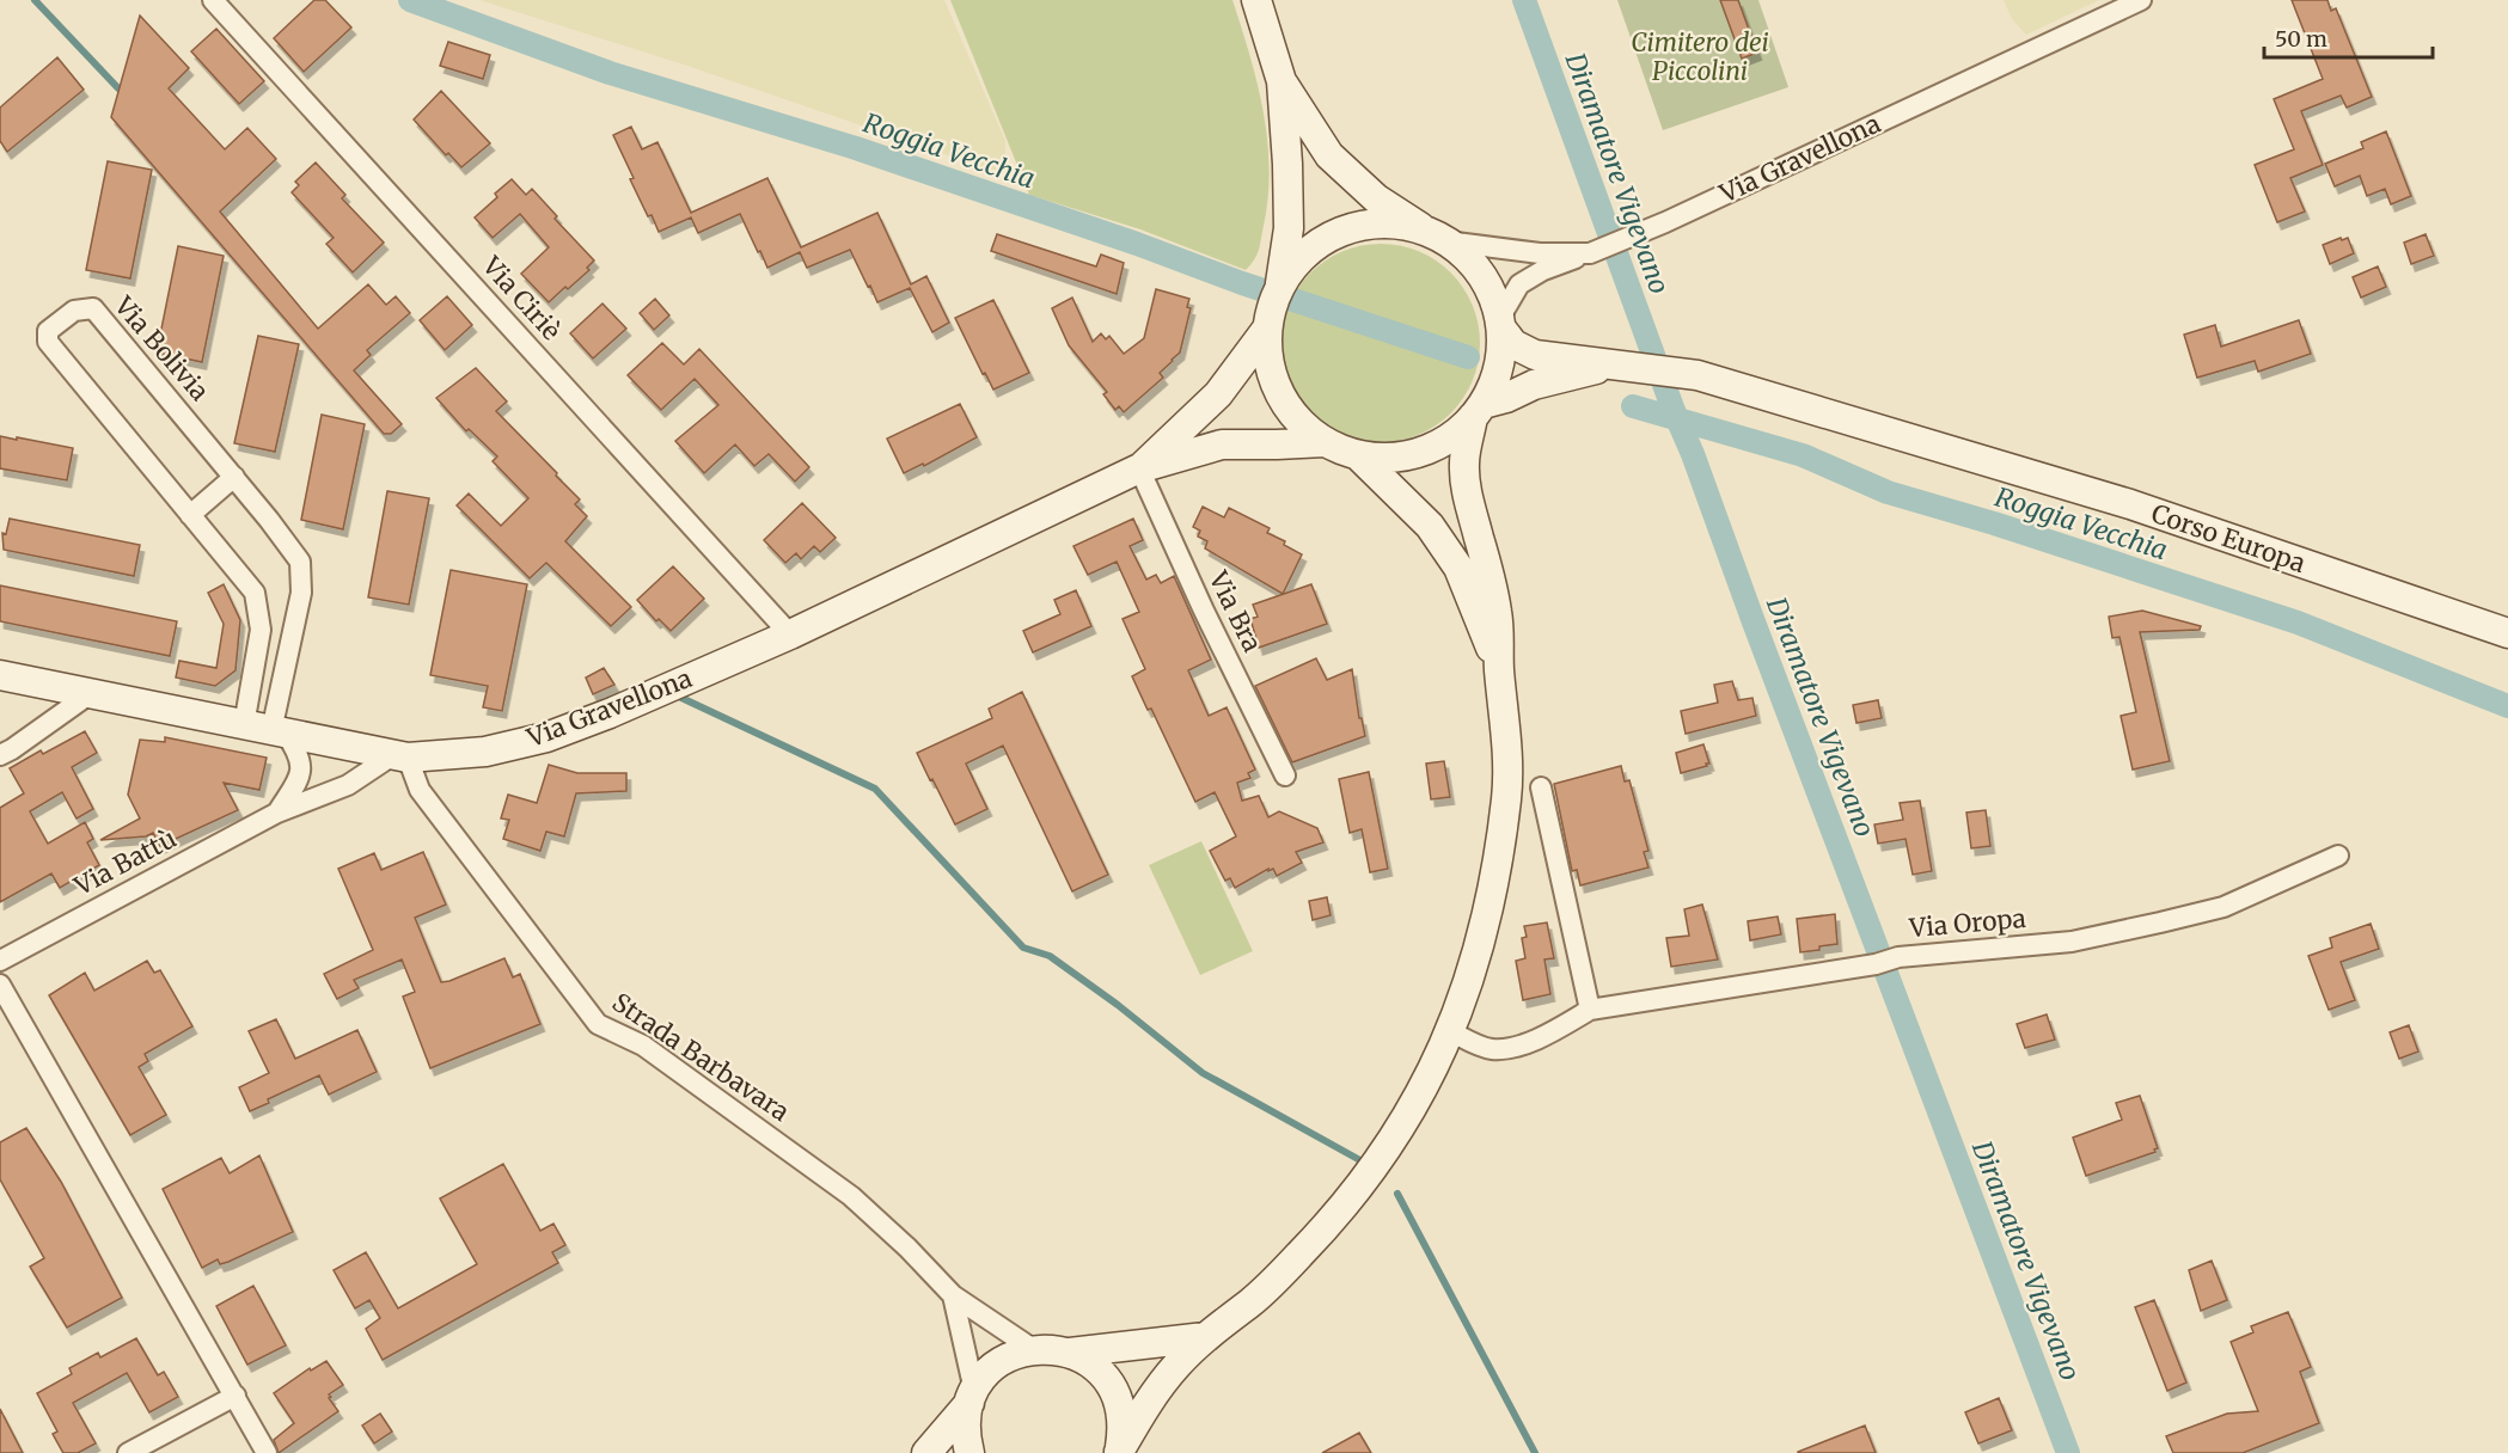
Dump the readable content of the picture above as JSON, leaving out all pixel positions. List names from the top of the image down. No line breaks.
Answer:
{"streets":{"main road":["Via Gravellona","Corso Europa"],"street":["Via Ciriè","Via Bolivia","Via Bra","Via Battù","Via Oropa","Strada Barbavara"]},"crossings":[["Via Gravellona","Via Ciriè"],["Via Gravellona","Via Bolivia"],["Via Gravellona","Corso Europa"],["Via Gravellona","Via Bra"],["Via Gravellona","Via Battù"],["Via Gravellona","Strada Barbavara"],["Via Bolivia","Via Battù"],["Via Battù","Strada Barbavara"]],"water":["Roggia Vecchia","Diramatore Vigevano"],"parks":["Cimitero dei Piccolini"],"scale_bar":"50 m"}
